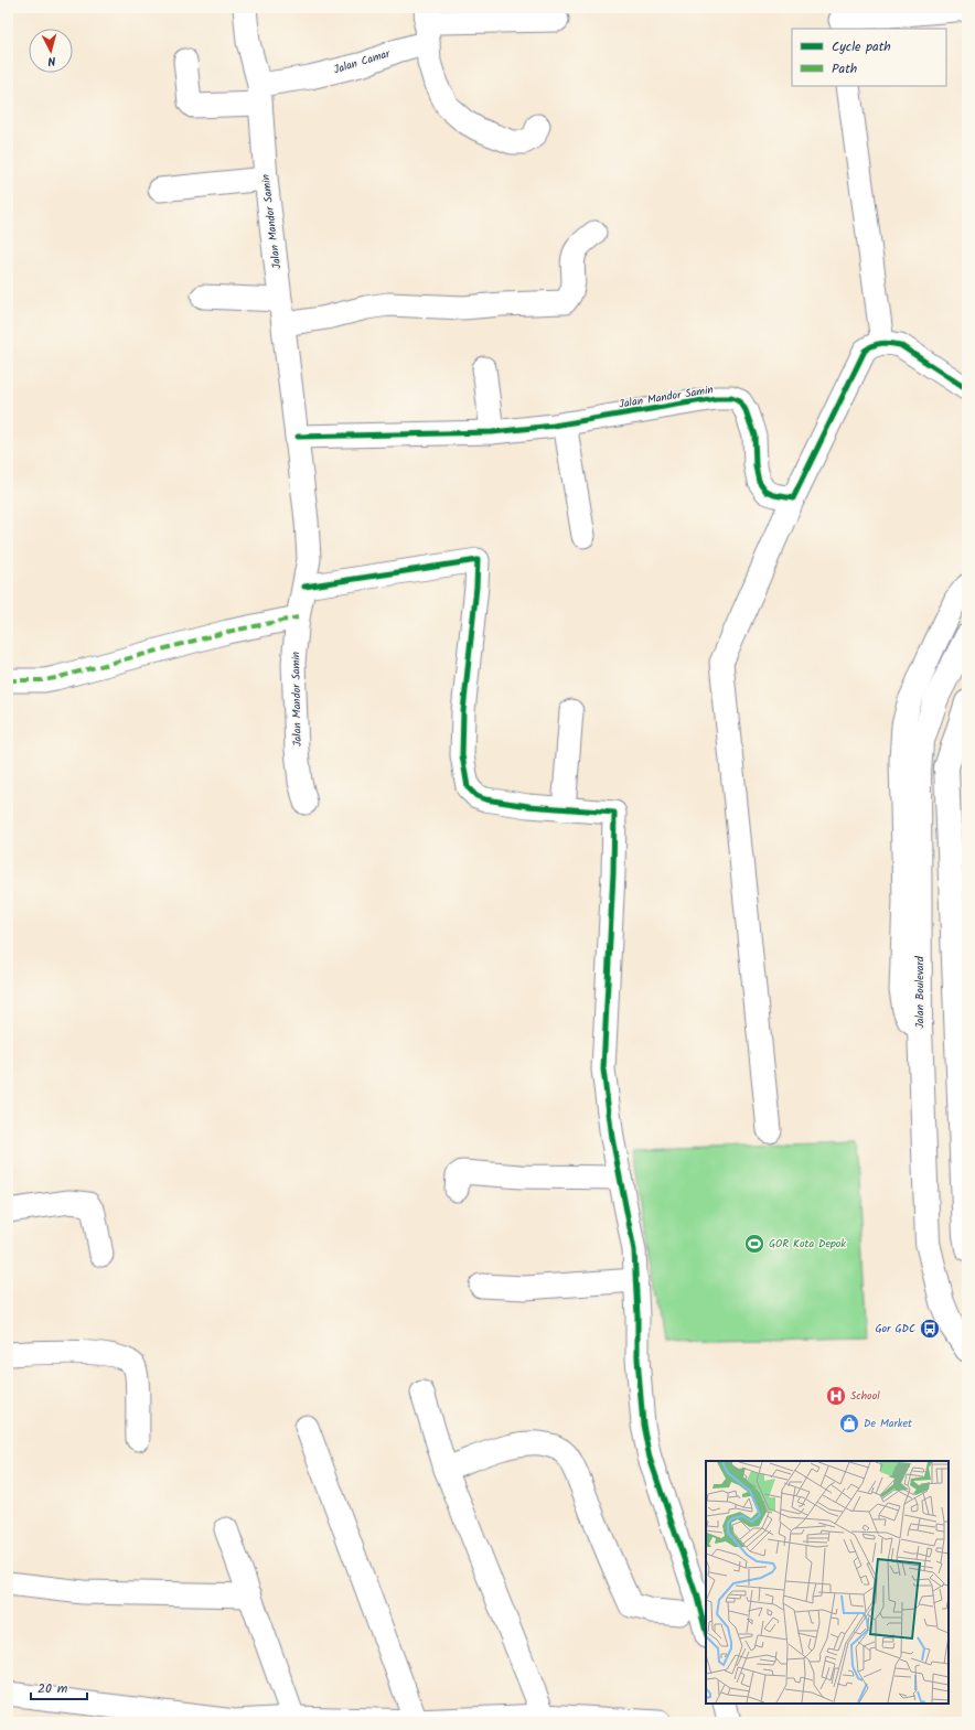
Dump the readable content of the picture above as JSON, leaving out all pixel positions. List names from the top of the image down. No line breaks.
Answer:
{"streets":{"main road":["Jalan Boulevard"],"street":["Jalan Camar","Jalan Mandor Samin"]},"crossings":[["Jalan Camar","Jalan Mandor Samin"]],"places":{"sports":["GOR Kota Depok"],"bus stop":["Gor GDC"],"hospital":["School"],"shop":["De Market"]},"legend":["Cycle path","Path"],"scale_bar":"20 m","north":"bottom"}
